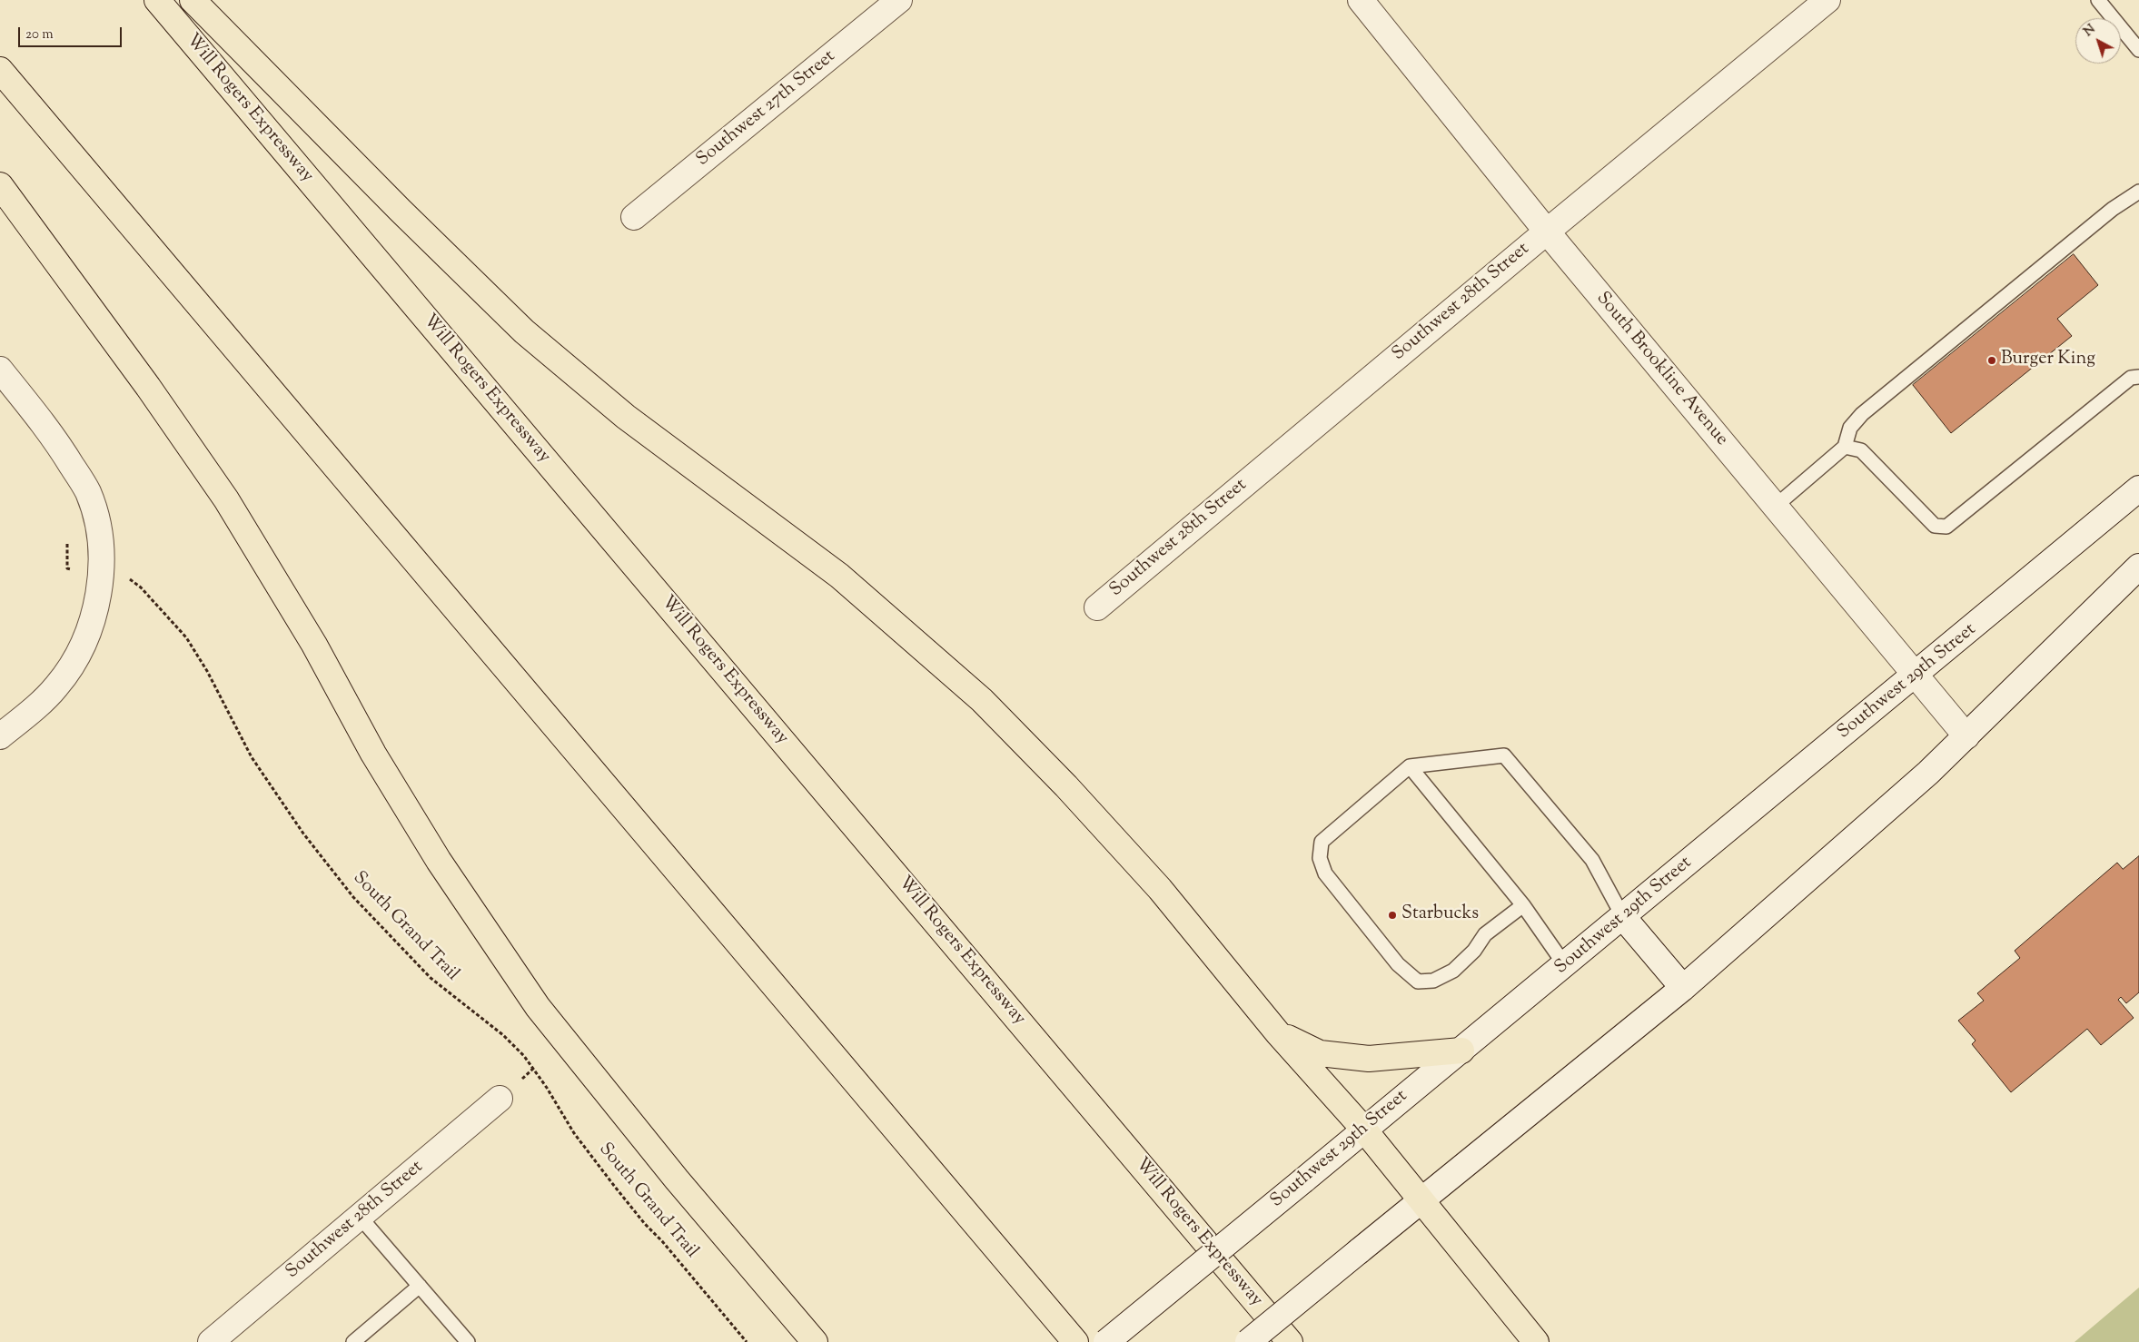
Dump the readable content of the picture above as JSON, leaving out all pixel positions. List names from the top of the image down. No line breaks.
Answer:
{"streets":{"highway":["Will Rogers Expressway"],"street":["Southwest 27th Street","Southwest 28th Street","South Brookline Avenue","Southwest 29th Street"],"path":["South Grand Trail"]},"crossings":[["Southwest 28th Street","South Brookline Avenue"],["South Brookline Avenue","Southwest 29th Street"]],"places":["Burger King","Starbucks"],"scale_bar":"20 m","north":"top left"}
